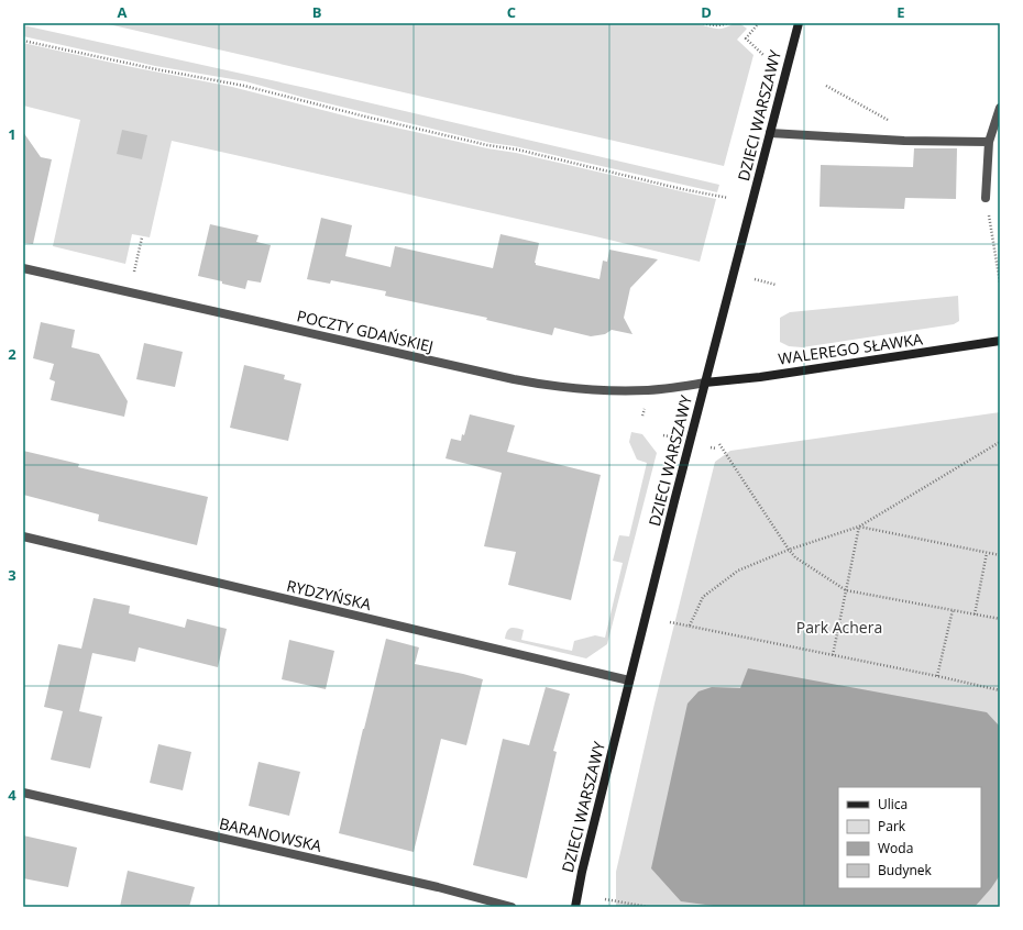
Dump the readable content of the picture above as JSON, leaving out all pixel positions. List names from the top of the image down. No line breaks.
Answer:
{"streets":{"street":["DZIECI WARSZAWY","POCZTY GDAŃSKIEJ","WALEREGO SŁAWKA","RYDZYŃSKA","BARANOWSKA"]},"crossings":[["DZIECI WARSZAWY","POCZTY GDAŃSKIEJ"],["DZIECI WARSZAWY","WALEREGO SŁAWKA"],["DZIECI WARSZAWY","RYDZYŃSKA"],["POCZTY GDAŃSKIEJ","WALEREGO SŁAWKA"]],"parks":["Park Achera"],"legend":["Ulica","Park","Woda","Budynek"],"grid":{"columns":["A","B","C","D","E"],"rows":["1","2","3","4"]}}
